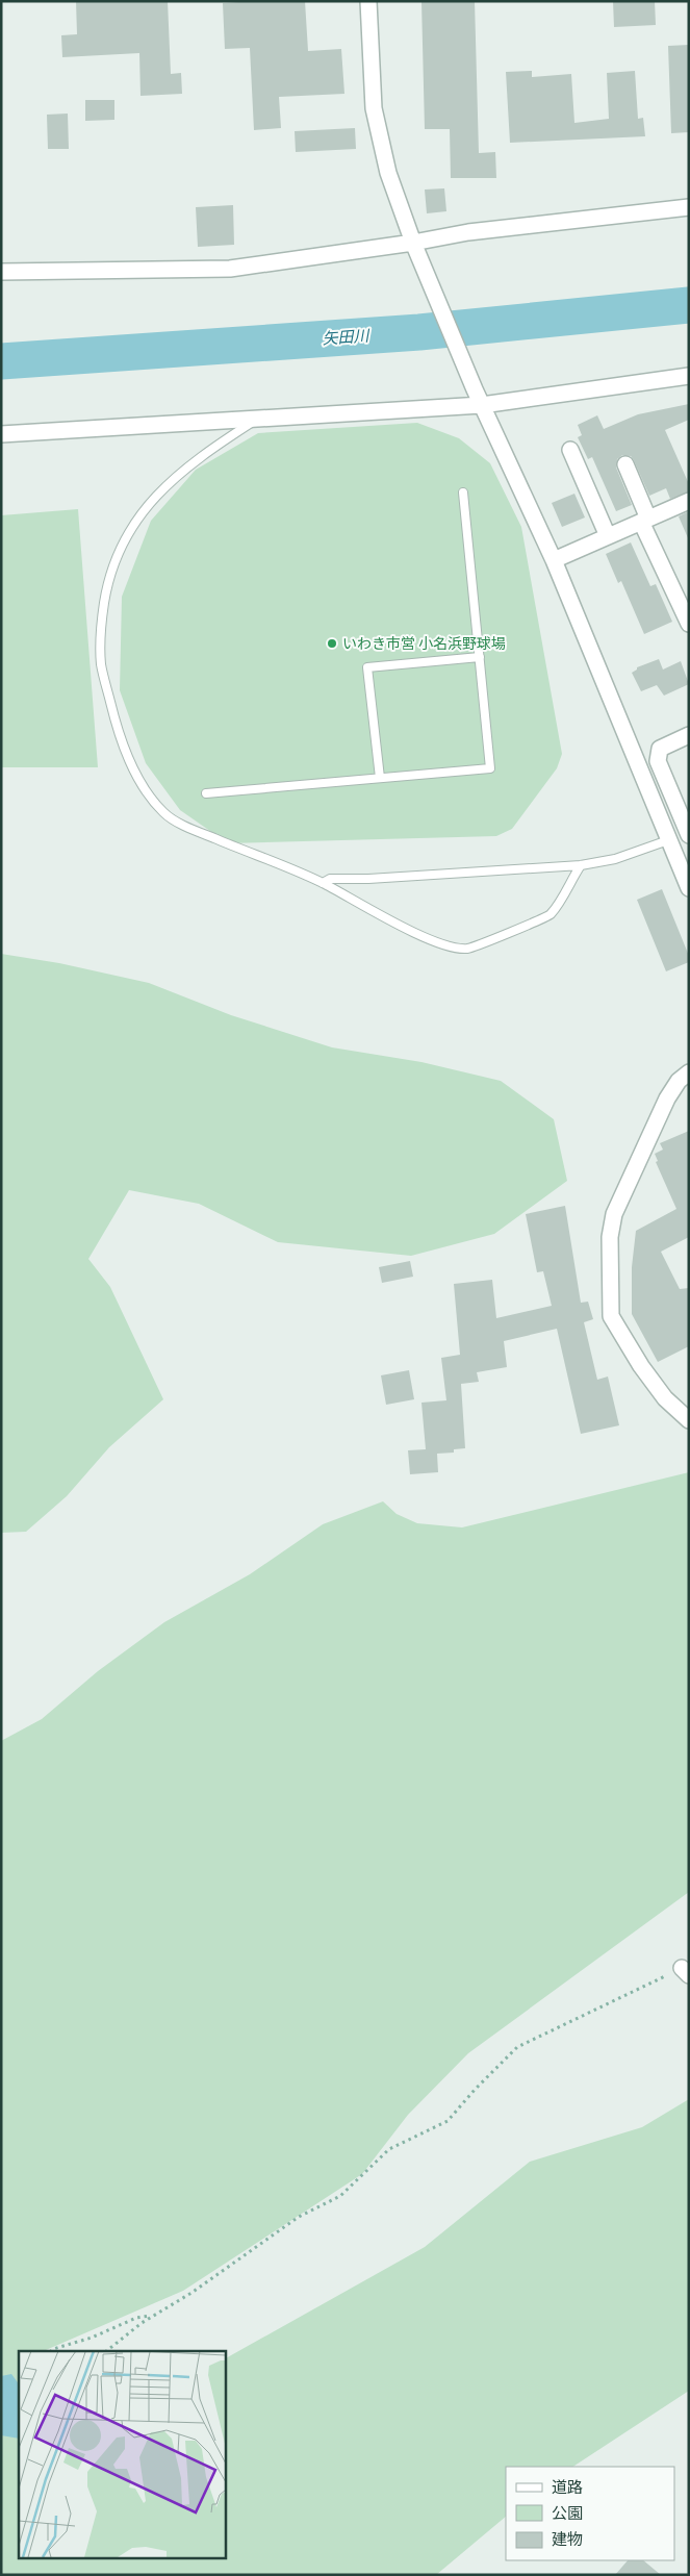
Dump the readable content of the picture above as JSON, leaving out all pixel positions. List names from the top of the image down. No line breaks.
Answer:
{"water":["矢田川"],"places":["いわき市営 小名浜野球場"],"legend":["道路","公園","建物"]}
